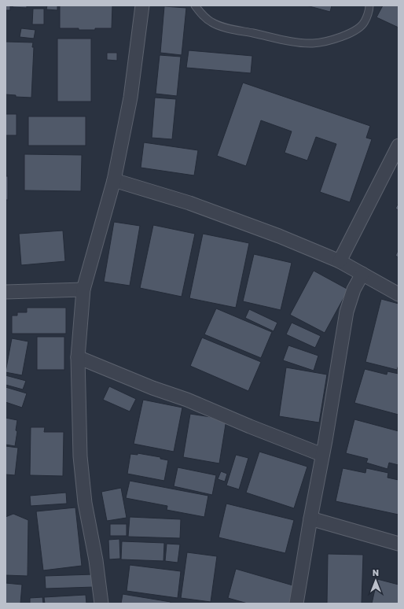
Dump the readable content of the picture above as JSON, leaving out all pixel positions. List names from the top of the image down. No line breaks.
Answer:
{"north":"top"}
